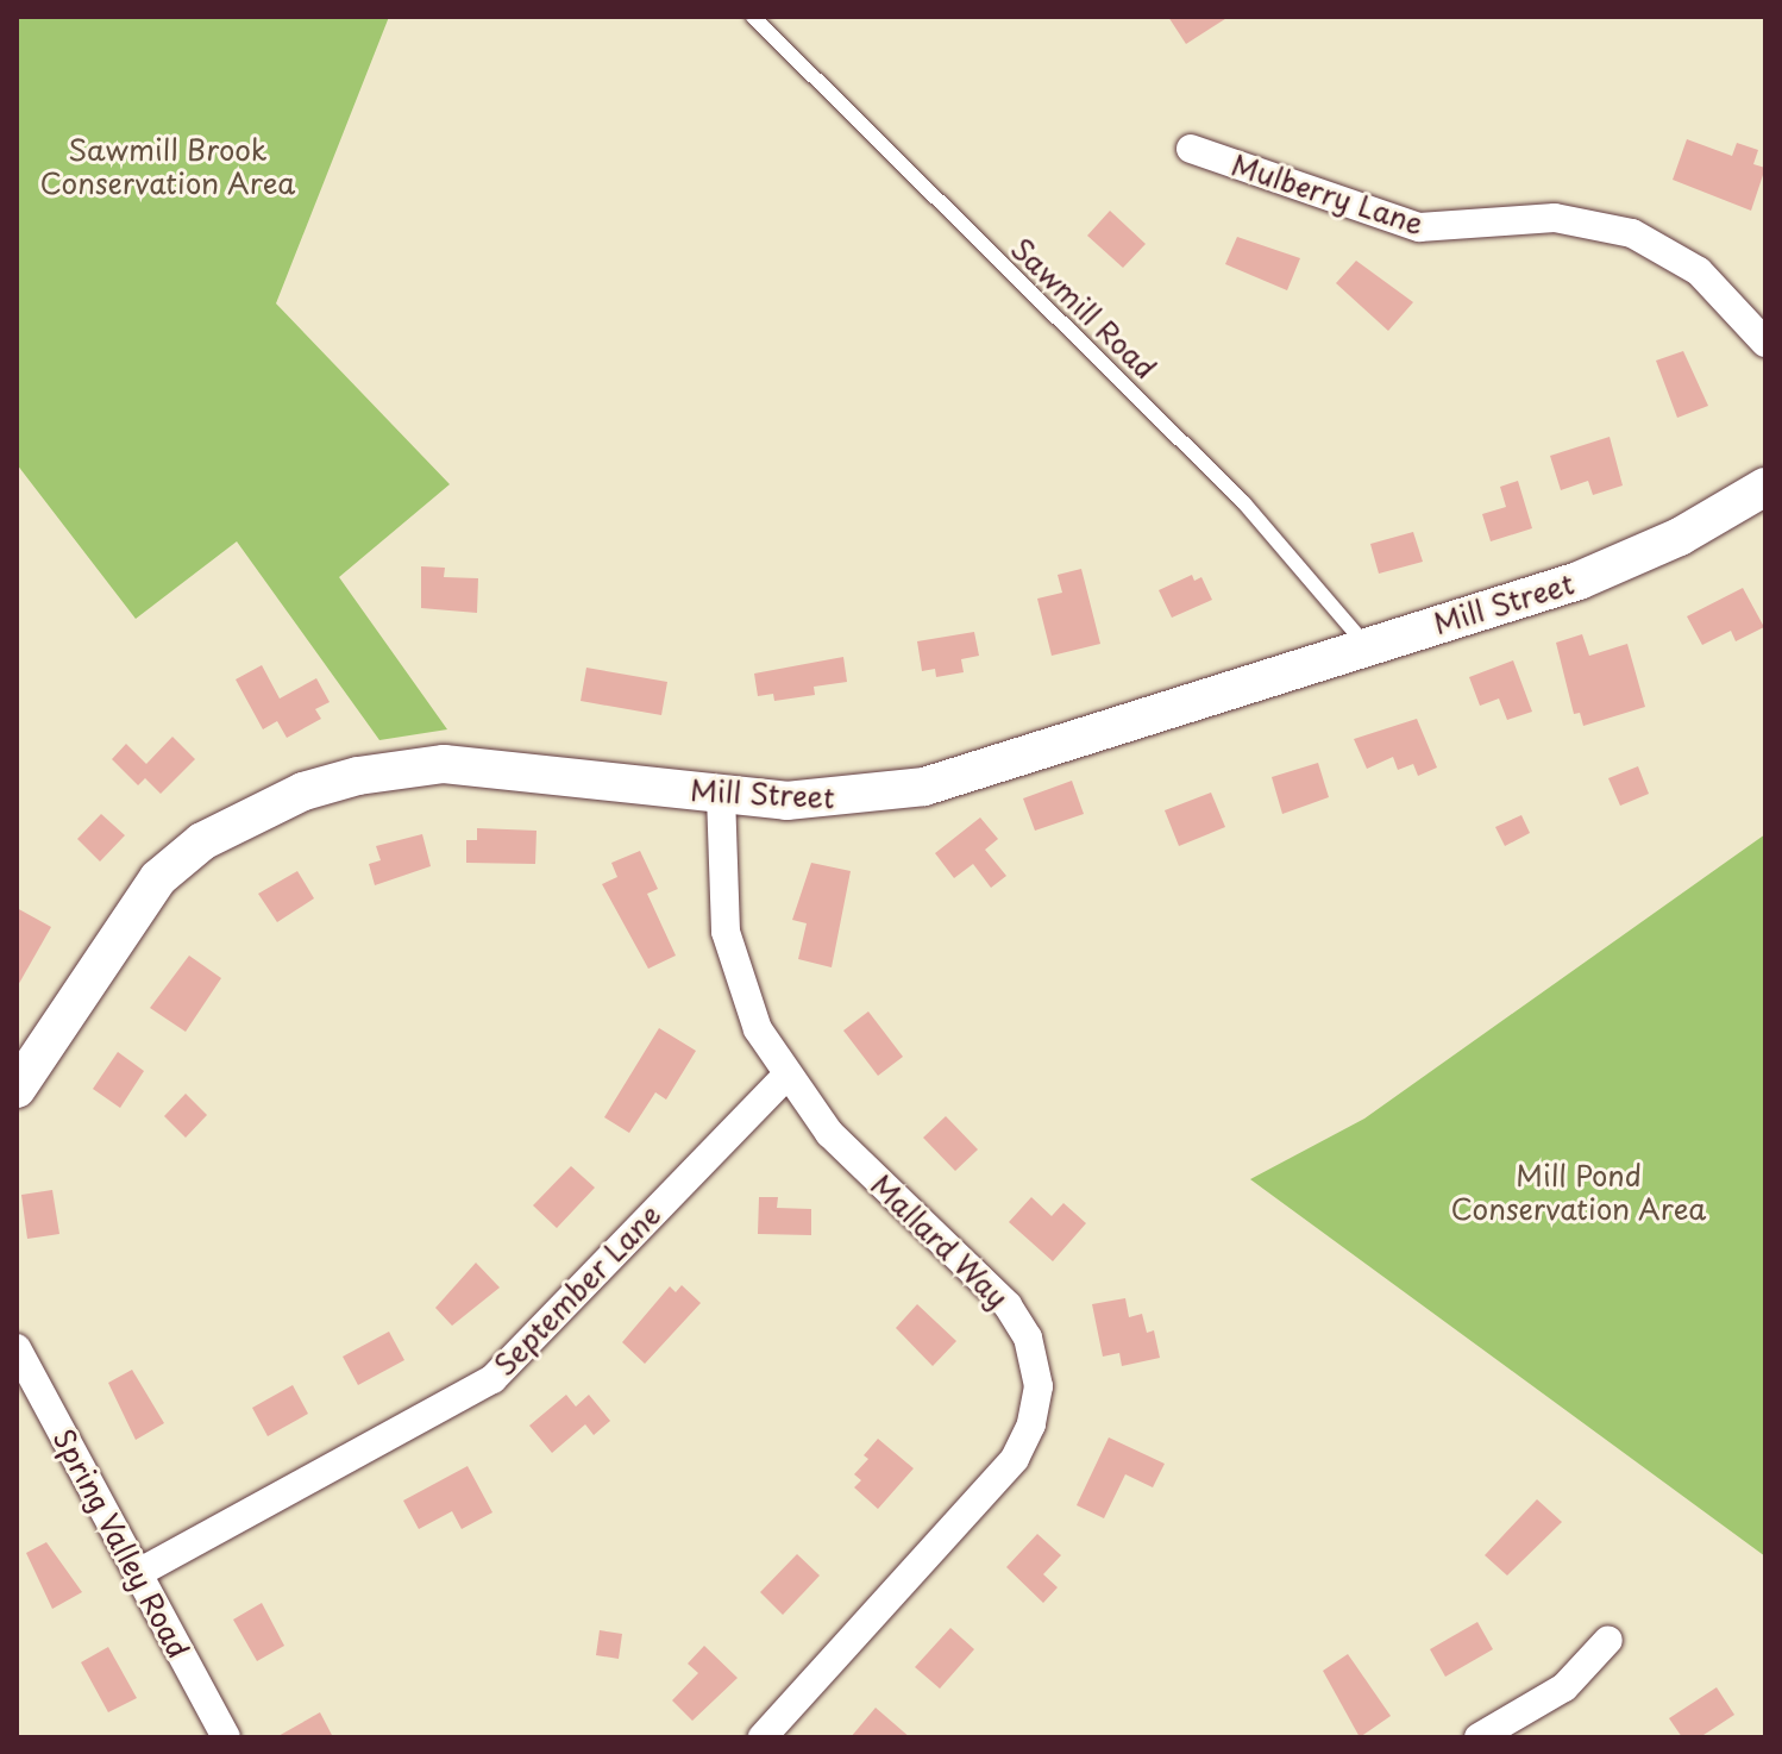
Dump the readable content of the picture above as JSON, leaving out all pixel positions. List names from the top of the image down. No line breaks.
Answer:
{"streets":{"street":["Mulberry Lane","Mill Street","Mallard Way","September Lane","Spring Valley Road"],"lane":["Sawmill Road"]},"crossings":[["Sawmill Road","Mill Street"],["Mill Street","Mallard Way"],["Mallard Way","September Lane"],["September Lane","Spring Valley Road"]],"parks":["Sawmill Brook Conservation Area","Mill Pond Conservation Area"]}
